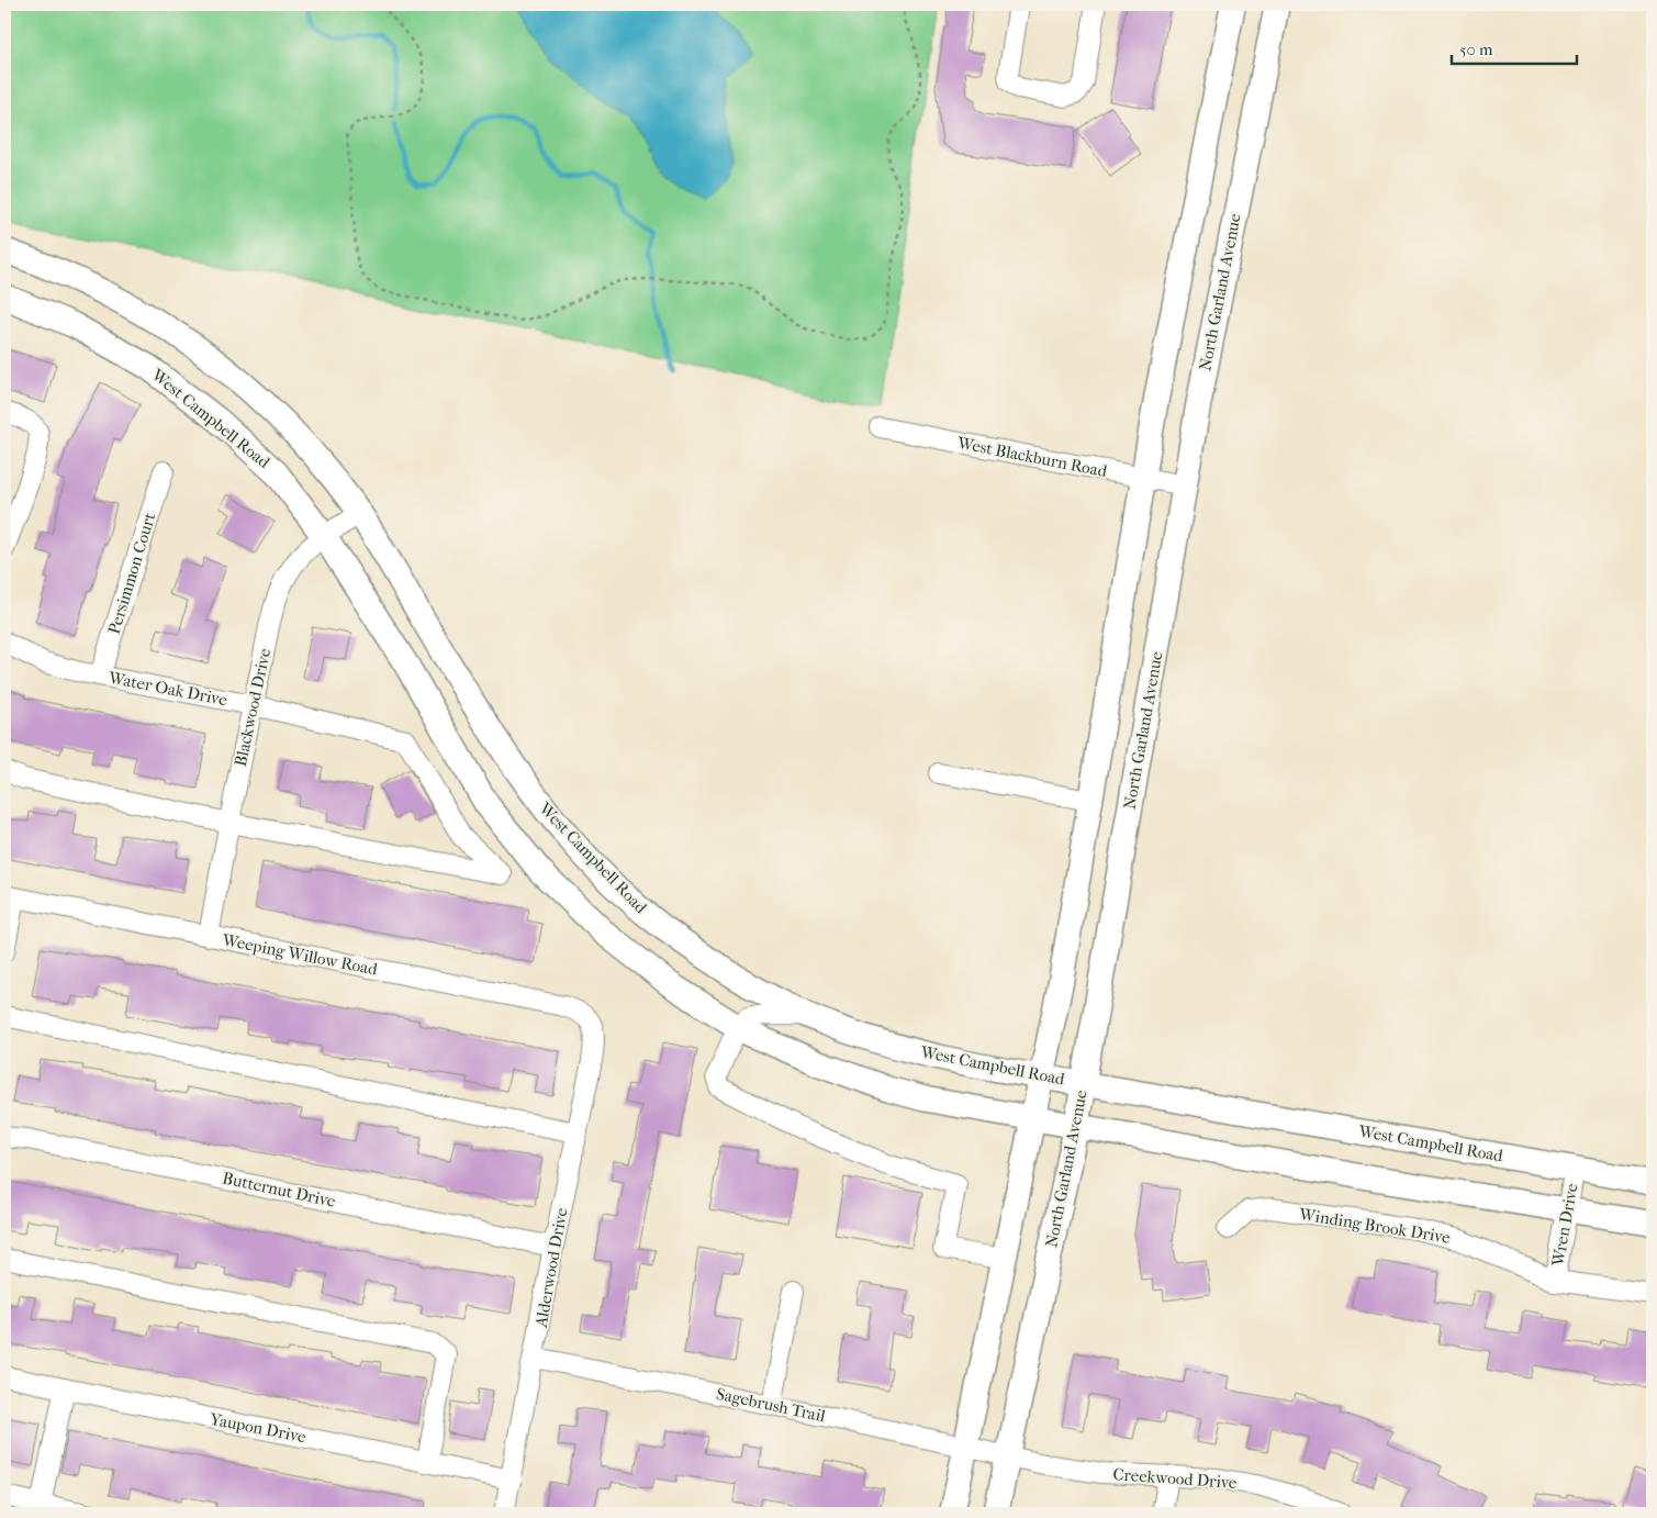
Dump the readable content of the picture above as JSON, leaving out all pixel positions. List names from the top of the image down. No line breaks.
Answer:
{"streets":{"main road":["North Garland Avenue","West Campbell Road"],"street":["West Blackburn Road","Persimmon Court","Water Oak Drive","Blackwood Drive","Weeping Willow Road","Butternut Drive","Wren Drive","Winding Brook Drive","Alderwood Drive","Sagebrush Trail","Yaupon Drive","Creekwood Drive"]},"crossings":[["North Garland Avenue","West Campbell Road"],["North Garland Avenue","West Blackburn Road"],["North Garland Avenue","Sagebrush Trail"],["North Garland Avenue","Creekwood Drive"],["West Campbell Road","Blackwood Drive"],["West Campbell Road","Wren Drive"],["Persimmon Court","Water Oak Drive"],["Water Oak Drive","Blackwood Drive"],["Blackwood Drive","Weeping Willow Road"],["Weeping Willow Road","Alderwood Drive"],["Butternut Drive","Alderwood Drive"],["Wren Drive","Winding Brook Drive"],["Alderwood Drive","Sagebrush Trail"],["Alderwood Drive","Yaupon Drive"],["Sagebrush Trail","Creekwood Drive"]],"scale_bar":"50 m"}
